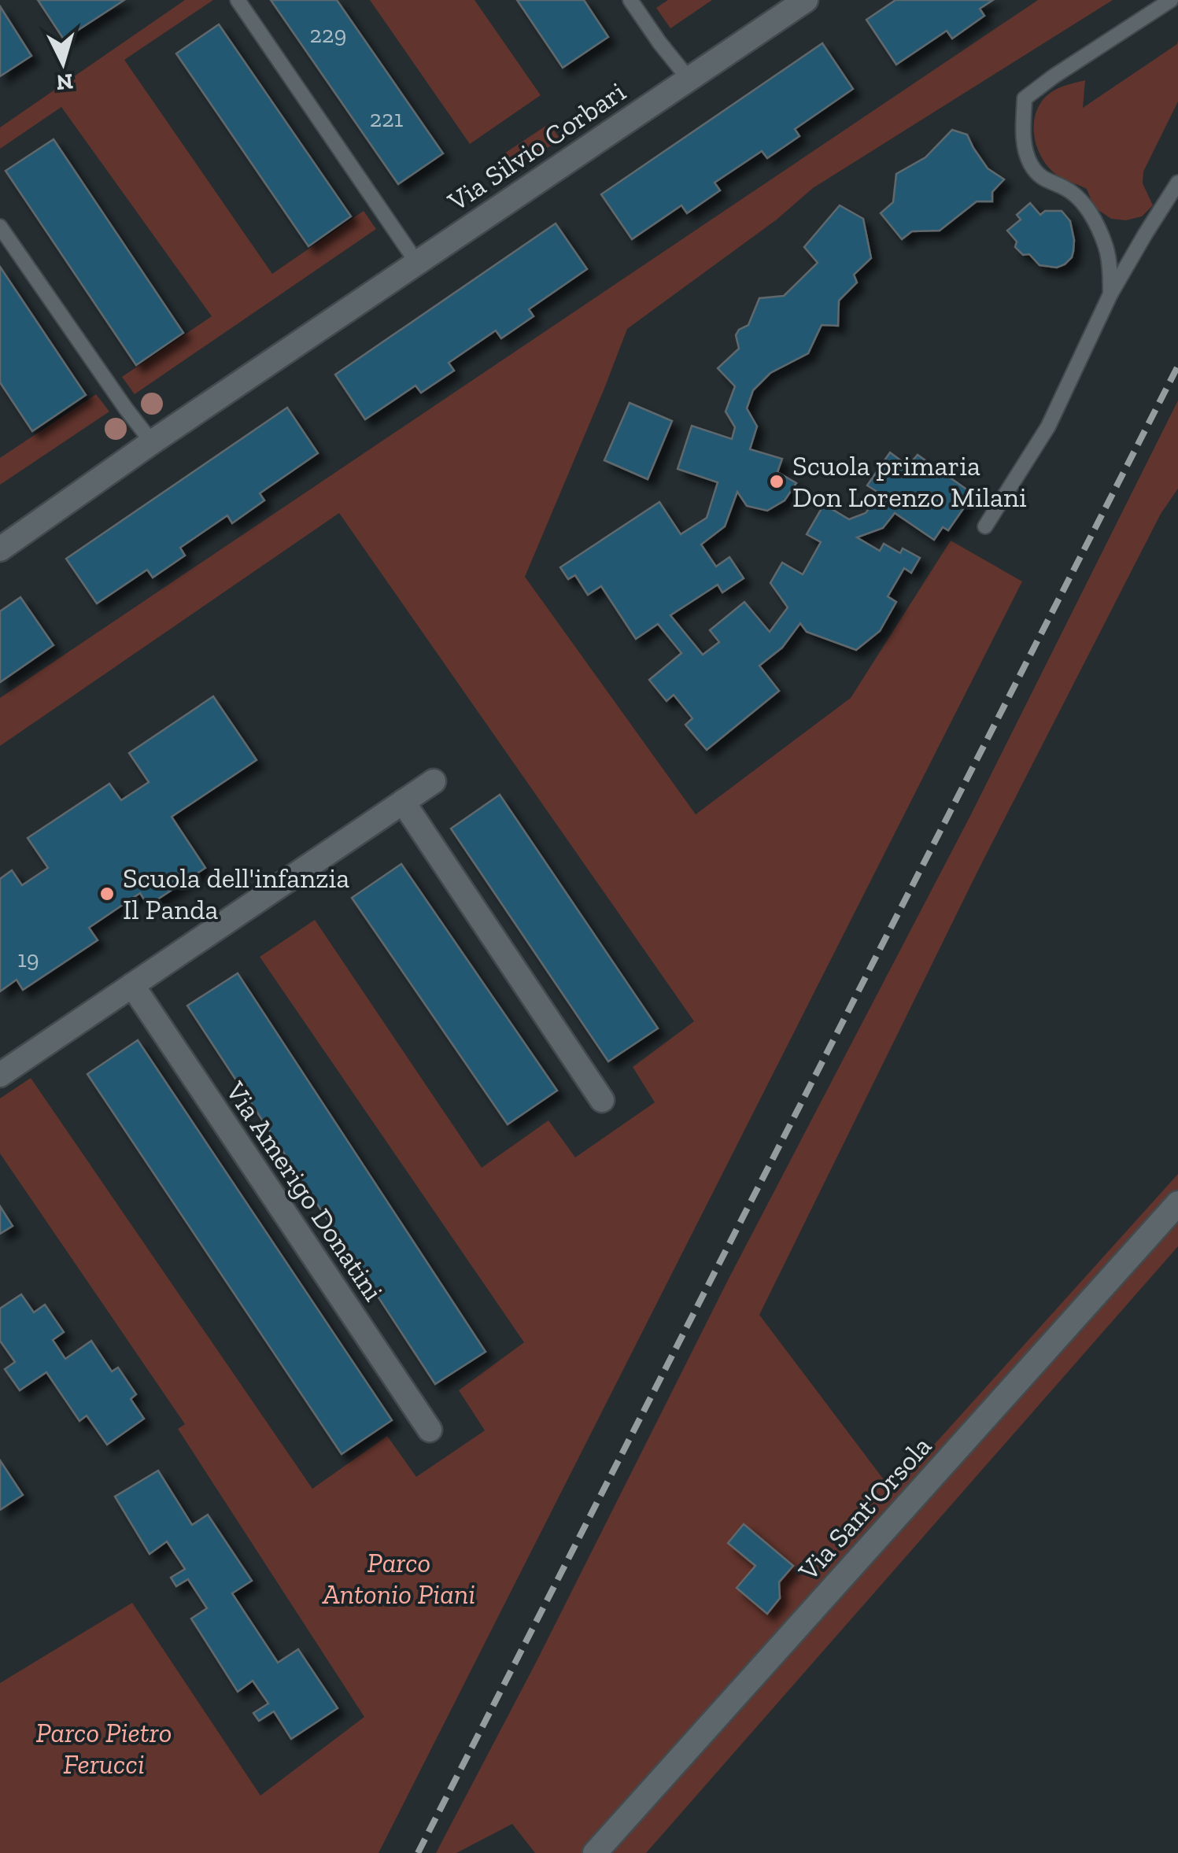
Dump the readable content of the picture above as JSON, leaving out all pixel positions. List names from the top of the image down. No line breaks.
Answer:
{"streets":{"street":["Via Silvio Corbari","Via Amerigo Donatini","Via Sant'Orsola"]},"parks":["Parco Antonio Piani","Parco Pietro Ferucci"],"places":["Scuola primaria Don Lorenzo Milani","Scuola dell'infanzia Il Panda"],"house_numbers":["229","221","19"],"north":"bottom"}
